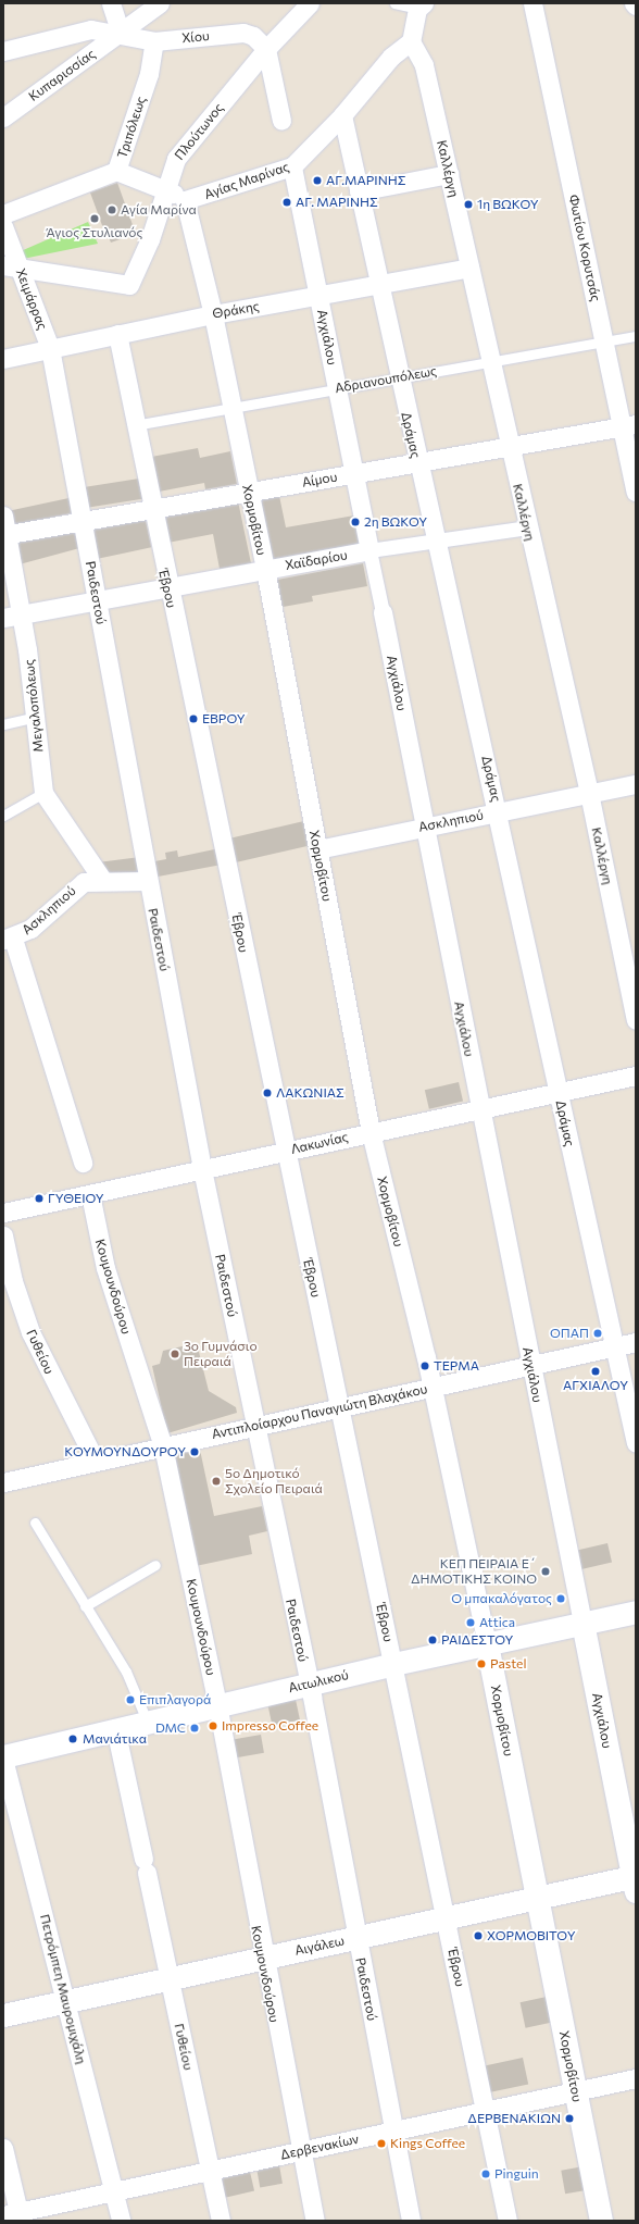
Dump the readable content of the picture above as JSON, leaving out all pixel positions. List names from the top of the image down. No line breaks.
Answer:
{"streets":{"street":["Χίου","Κυπαρισσίας","Τριπόλεως","Πλούτωνος","Καλλέργη","Αγίας Μαρίνας","Φωτίου Κορυτσάς","Χειμάρρας","Θράκης","Αγχιάλου","Δράμας","Αίμου","Χορμοβίτου","Χαϊδαρίου","Έβρου","Ραιδεστού","Μεγαλοπόλεως","Ασκληπιού","Λακωνίας","Κουμουνδούρου","Γυθείου","Αντιπλοίαρχου Παναγιώτη Βλαχάκου","Αιτωλικού","Αιγάλεω","Πετρόμπεη Μαυρομιχάλη","Δερβενακίων"],"lane":["Αδριανουπόλεως"]},"crossings":[["Χίου","Κυπαρισσίας"],["Χίου","Τριπόλεως"],["Χίου","Πλούτωνος"],["Πλούτωνος","Χειμάρρας"],["Καλλέργη","Αγίας Μαρίνας"],["Καλλέργη","Θράκης"],["Καλλέργη","Αδριανουπόλεως"],["Καλλέργη","Αίμου"],["Καλλέργη","Χαϊδαρίου"],["Καλλέργη","Ασκληπιού"],["Αγίας Μαρίνας","Αγχιάλου"],["Αγίας Μαρίνας","Δράμας"],["Αγίας Μαρίνας","Χορμοβίτου"],["Φωτίου Κορυτσάς","Αδριανουπόλεως"],["Φωτίου Κορυτσάς","Αίμου"],["Χειμάρρας","Θράκης"],["Χειμάρρας","Ραιδεστού"],["Θράκης","Αγχιάλου"],["Θράκης","Δράμας"],["Θράκης","Χορμοβίτου"],["Θράκης","Έβρου"],["Θράκης","Ραιδεστού"],["Αγχιάλου","Αδριανουπόλεως"],["Αγχιάλου","Αίμου"],["Αγχιάλου","Χαϊδαρίου"],["Αγχιάλου","Ασκληπιού"],["Αγχιάλου","Λακωνίας"],["Αγχιάλου","Αντιπλοίαρχου Παναγιώτη Βλαχάκου"],["Αγχιάλου","Αιτωλικού"],["Αγχιάλου","Αιγάλεω"],["Αδριανουπόλεως","Δράμας"],["Αδριανουπόλεως","Χορμοβίτου"],["Αδριανουπόλεως","Έβρου"],["Δράμας","Αίμου"],["Δράμας","Χαϊδαρίου"],["Δράμας","Ασκληπιού"],["Δράμας","Λακωνίας"],["Δράμας","Αντιπλοίαρχου Παναγιώτη Βλαχάκου"],["Αίμου","Χορμοβίτου"],["Αίμου","Έβρου"],["Αίμου","Ραιδεστού"],["Αίμου","Μεγαλοπόλεως"],["Χορμοβίτου","Χαϊδαρίου"],["Χορμοβίτου","Ασκληπιού"],["Χορμοβίτου","Λακωνίας"],["Χορμοβίτου","Αντιπλοίαρχου Παναγιώτη Βλαχάκου"],["Χορμοβίτου","Αιτωλικού"],["Χορμοβίτου","Αιγάλεω"],["Χορμοβίτου","Δερβενακίων"],["Χαϊδαρίου","Έβρου"],["Χαϊδαρίου","Ραιδεστού"],["Χαϊδαρίου","Μεγαλοπόλεως"],["Έβρου","Λακωνίας"],["Έβρου","Αντιπλοίαρχου Παναγιώτη Βλαχάκου"],["Έβρου","Αιτωλικού"],["Έβρου","Αιγάλεω"],["Έβρου","Δερβενακίων"],["Ραιδεστού","Ασκληπιού"],["Ραιδεστού","Λακωνίας"],["Ραιδεστού","Αντιπλοίαρχου Παναγιώτη Βλαχάκου"],["Ραιδεστού","Αιτωλικού"],["Ραιδεστού","Αιγάλεω"],["Ραιδεστού","Δερβενακίων"],["Μεγαλοπόλεως","Ασκληπιού"],["Λακωνίας","Κουμουνδούρου"],["Κουμουνδούρου","Αντιπλοίαρχου Παναγιώτη Βλαχάκου"],["Κουμουνδούρου","Αιτωλικού"],["Κουμουνδούρου","Αιγάλεω"],["Κουμουνδούρου","Δερβενακίων"],["Γυθείου","Αντιπλοίαρχου Παναγιώτη Βλαχάκου"],["Γυθείου","Αιτωλικού"],["Γυθείου","Αιγάλεω"],["Γυθείου","Δερβενακίων"],["Αιτωλικού","Πετρόμπεη Μαυρομιχάλη"],["Αιγάλεω","Πετρόμπεη Μαυρομιχάλη"],["Πετρόμπεη Μαυρομιχάλη","Δερβενακίων"]],"places":["ΑΓ.ΜΑΡΙΝΗΣ","ΑΓ. ΜΑΡΙΝΗΣ","1η ΒΩΚΟΥ","Αγία Μαρίνα","Άγιος Στυλιανός","2η ΒΩΚΟΥ","ΕΒΡΟΥ","ΛΑΚΩΝΙΑΣ","ΓΥΘΕΙΟΥ","ΟΠΑΠ","3ο Γυμνάσιο Πειραιά","ΤΕΡΜΑ","ΑΓΧΙΑΛΟΥ","ΚΟΥΜΟΥΝΔΟΥΡΟΥ","5ο Δημοτικό Σχολείο Πειραιά","ΚΕΠ ΠΕΙΡΑΙΑ Ε΄ ΔΗΜΟΤΙΚΗΣ ΚΟΙΝΟ","Ο μπακαλόγατος","Attica","ΡΑΙΔΕΣΤΟΥ","Pastel","Επιπλαγορά","Impresso Coffee","DMC","Μανιάτικα","ΧΟΡΜΟΒΙΤΟΥ","ΔΕΡΒΕΝΑΚΙΩΝ","Kings Coffee","Pinguin"]}
